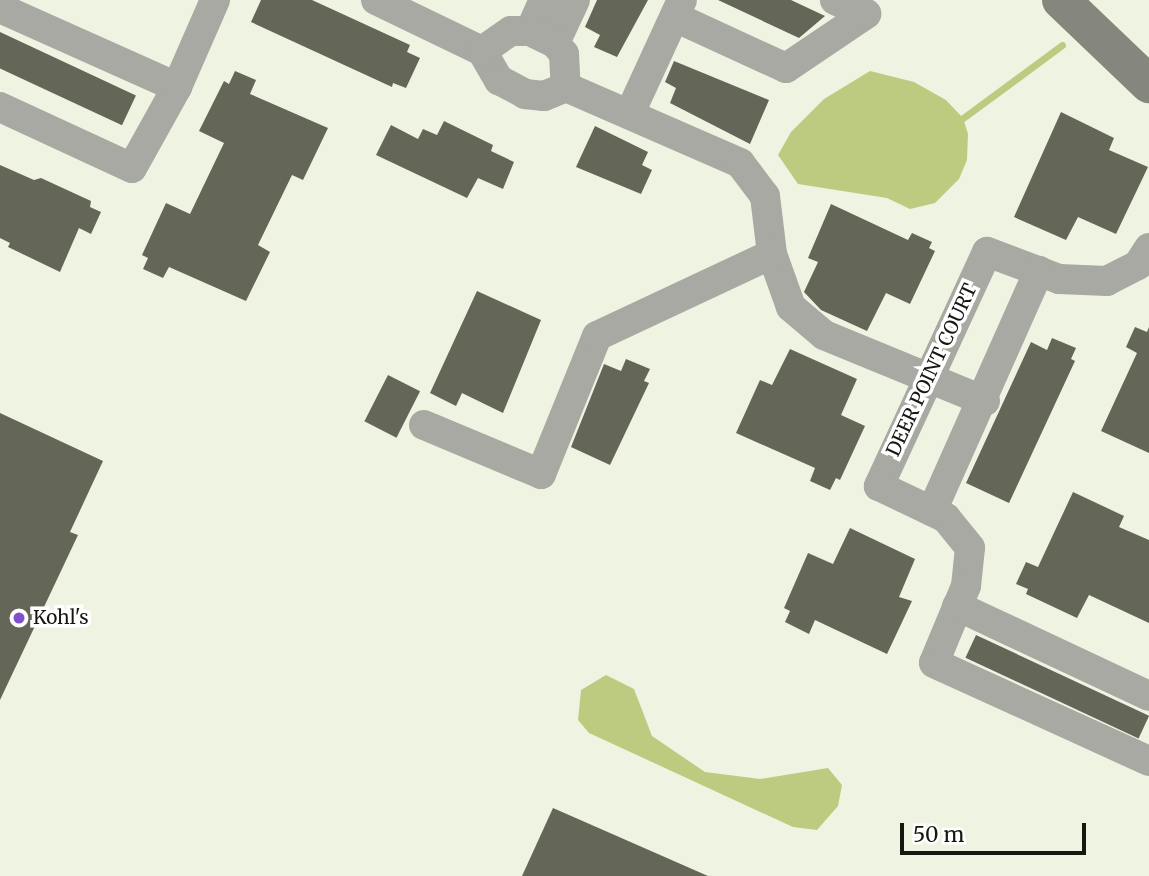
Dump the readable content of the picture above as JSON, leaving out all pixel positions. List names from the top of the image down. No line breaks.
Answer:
{"streets":{"street":["DEER POINT COURT"]},"places":["Kohl's"],"scale_bar":"50 m"}
